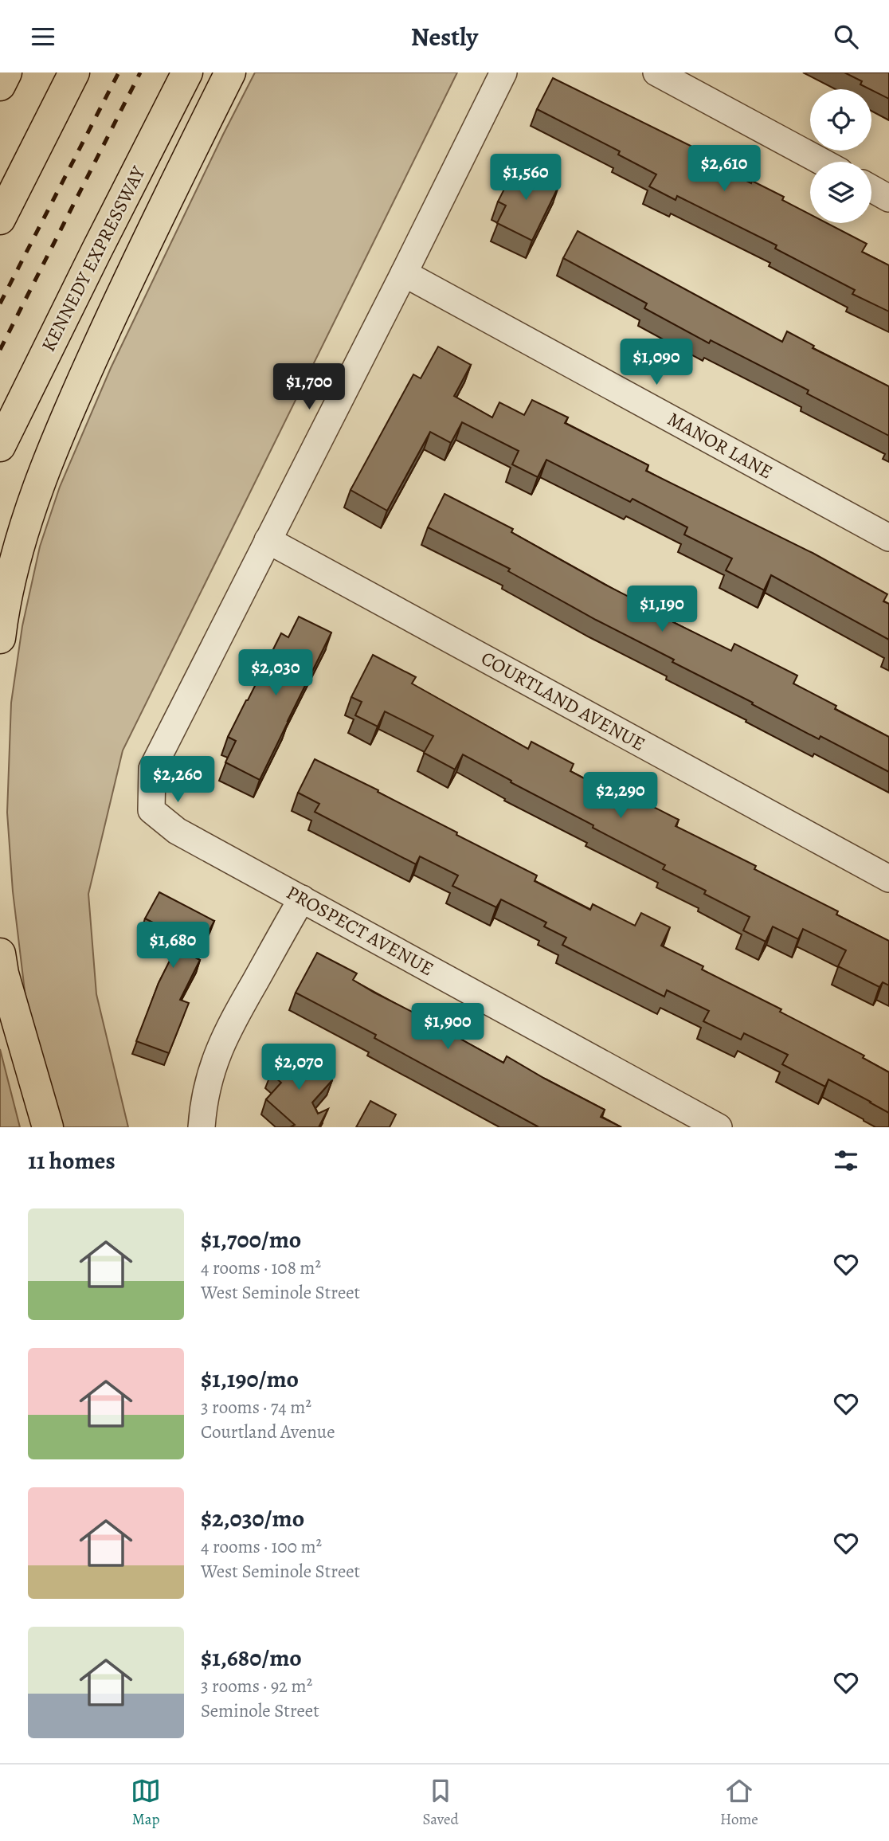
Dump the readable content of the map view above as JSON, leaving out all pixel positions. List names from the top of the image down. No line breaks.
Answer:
{"streets":{"highway":["KENNEDY EXPRESSWAY"],"street":["MANOR LANE","COURTLAND AVENUE","PROSPECT AVENUE"]},"crossings":[["COURTLAND AVENUE","PROSPECT AVENUE"]],"page":{"header":"Nestly","price":["$2,610","$1,560","$1,090","$1,700","$1,190","$2,030","$2,260","$2,290","$1,680","$1,900","$2,070"],"heading":"11 homes","list":[{"name":"$1,700/mo","note":"4 rooms · 108 m² · West Seminole Street"},{"name":"$1,190/mo","note":"3 rooms · 74 m² · Courtland Avenue"},{"name":"$2,030/mo","note":"4 rooms · 100 m² · West Seminole Street"},{"name":"$1,680/mo","note":"3 rooms · 92 m² · Seminole Street"}],"tabs":["Map","Saved","Home"]}}
